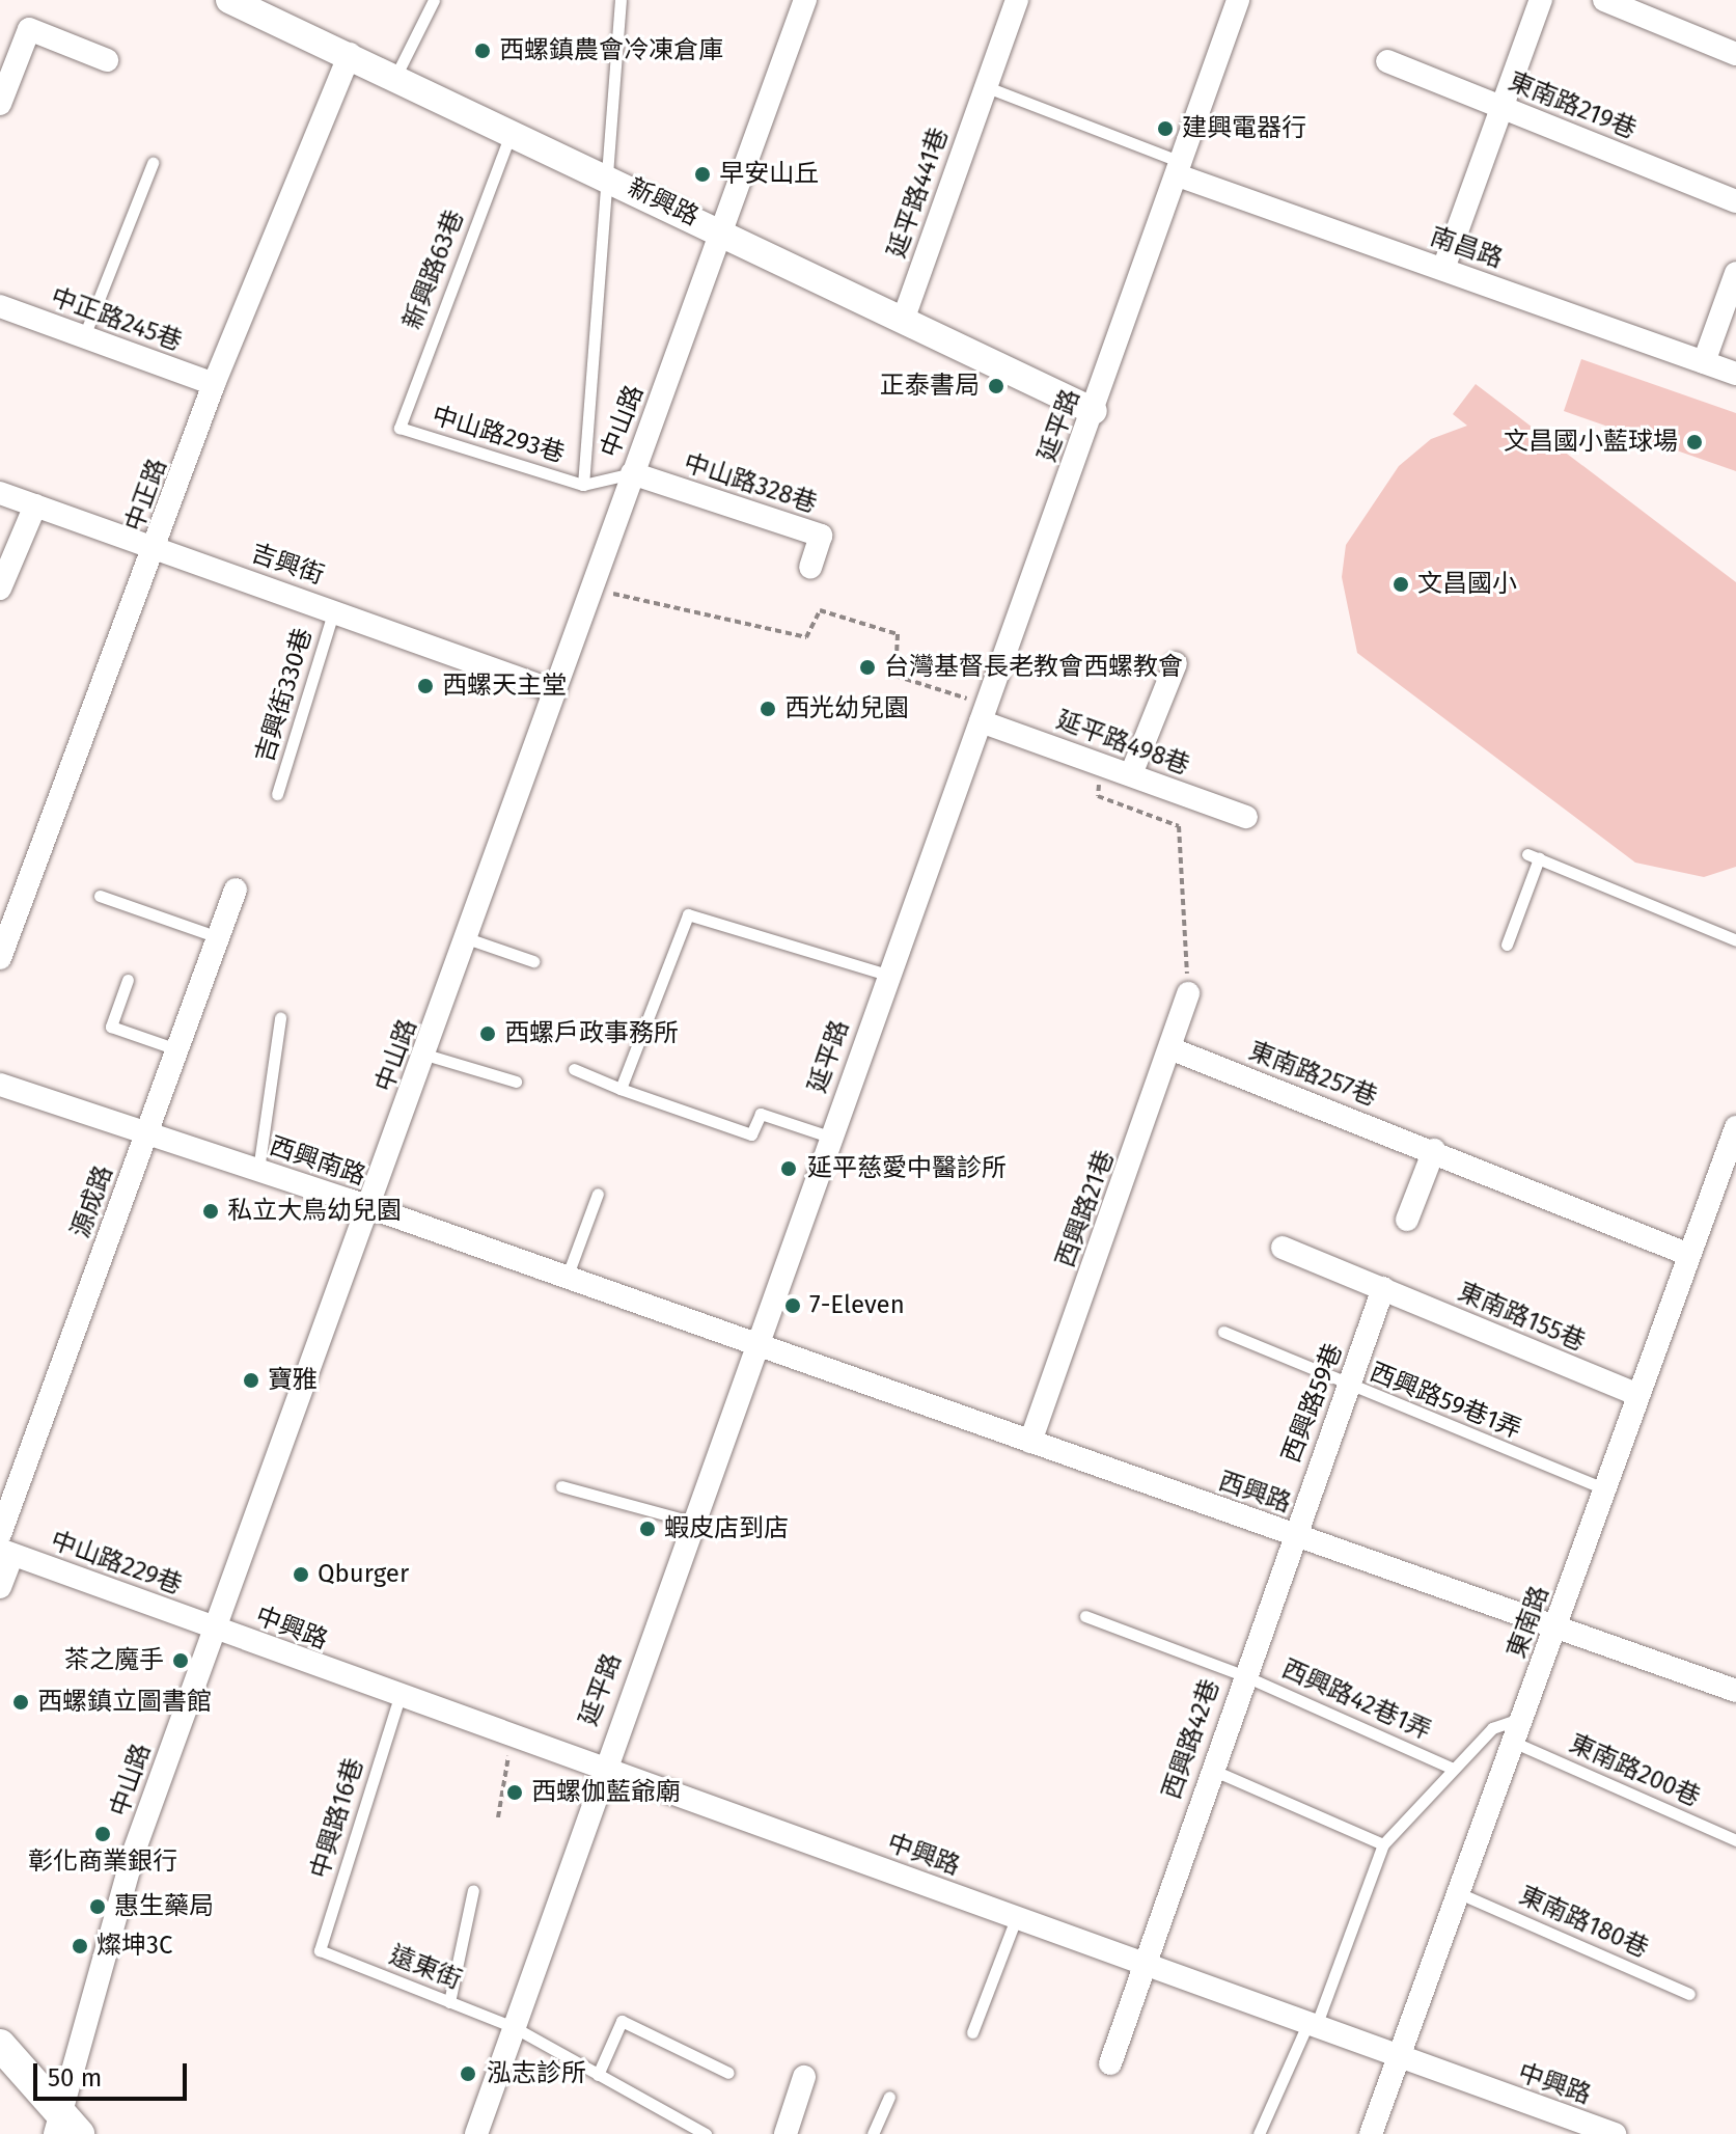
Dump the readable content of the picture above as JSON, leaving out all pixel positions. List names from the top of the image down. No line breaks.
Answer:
{"streets":{"street":["東南路219巷","延平路441巷","新興路","南昌路","中正路245巷","中山路","延平路","中山路328巷","中正路","吉興街","延平路498巷","東南路257巷","西興南路","源成路","西興路21巷","東南路155巷","西興路59巷","西興路","中山路229巷","東南路","中興路","西興路42巷"],"lane":["新興路63巷","中山路293巷","吉興街330巷","西興路59巷1弄","西興路42巷1弄","東南路200巷","中興路16巷","東南路180巷","遠東街"]},"crossings":[["延平路441巷","新興路"],["新興路","新興路63巷"],["新興路","中山路"],["新興路","延平路"],["新興路","中正路"],["南昌路","延平路"],["新興路63巷","中山路293巷"],["中正路245巷","中正路"],["中山路","中山路293巷"],["中山路","中山路328巷"],["中山路","吉興街"],["中山路","西興南路"],["中山路","中山路229巷"],["中山路","中興路"],["延平路","延平路498巷"],["延平路","西興南路"],["延平路","西興路"],["延平路","中興路"],["延平路","遠東街"],["中山路293巷","中山路328巷"],["中正路","吉興街"],["吉興街","吉興街330巷"],["東南路257巷","西興路21巷"],["東南路257巷","東南路"],["西興南路","源成路"],["西興南路","西興路"],["西興路21巷","西興路"],["東南路155巷","西興路59巷"],["東南路155巷","東南路"],["西興路59巷1弄","西興路59巷"],["西興路59巷1弄","東南路"],["西興路59巷","西興路"],["西興路59巷","西興路42巷"],["西興路","東南路"],["西興路","西興路42巷"],["中山路229巷","中興路"],["東南路","中興路"],["東南路","東南路200巷"],["東南路","東南路180巷"],["中興路","西興路42巷"],["中興路","中興路16巷"],["西興路42巷1弄","西興路42巷"],["中興路16巷","遠東街"]],"places":["西螺鎮農會冷凍倉庫","建興電器行","早安山丘","正泰書局","文昌國小藍球場","文昌國小","台灣基督長老教會西螺教會","西螺天主堂","西光幼兒園","西螺戶政事務所","延平慈愛中醫診所","私立大鳥幼兒園","7-Eleven","寶雅","蝦皮店到店","Qburger","茶之魔手","西螺鎮立圖書館","西螺伽藍爺廟","彰化商業銀行","惠生藥局","燦坤3C","泓志診所"],"scale_bar":"50 m"}
